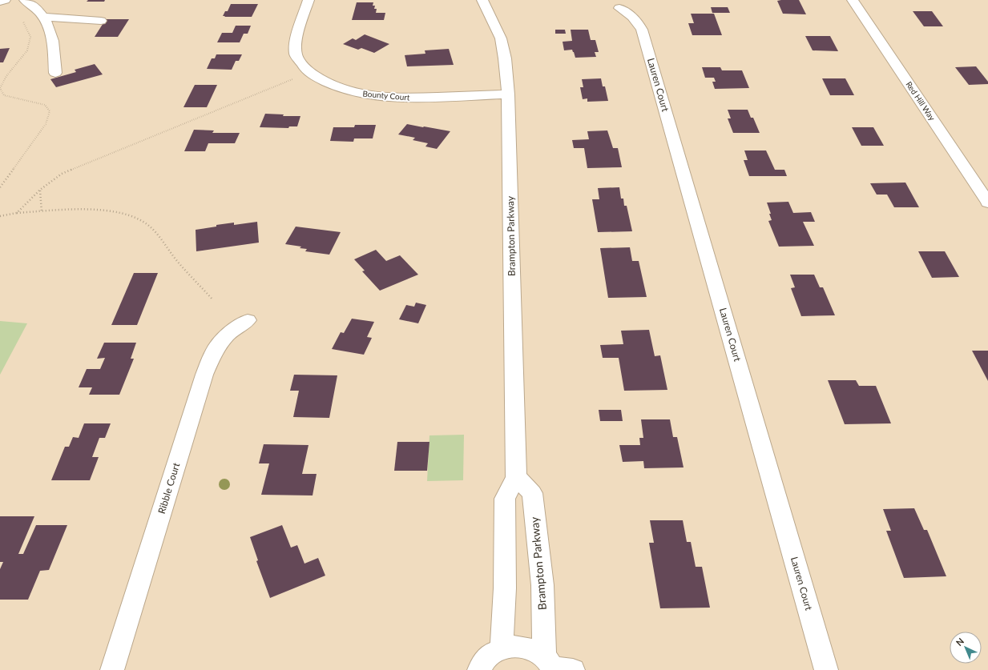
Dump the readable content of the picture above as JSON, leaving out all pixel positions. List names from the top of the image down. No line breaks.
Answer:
{"streets":{"street":["Lauren Court","Bounty Court","Red Hill Way","Brampton Parkway","Ribble Court"]},"crossings":[["Bounty Court","Brampton Parkway"]],"north":"top left"}
